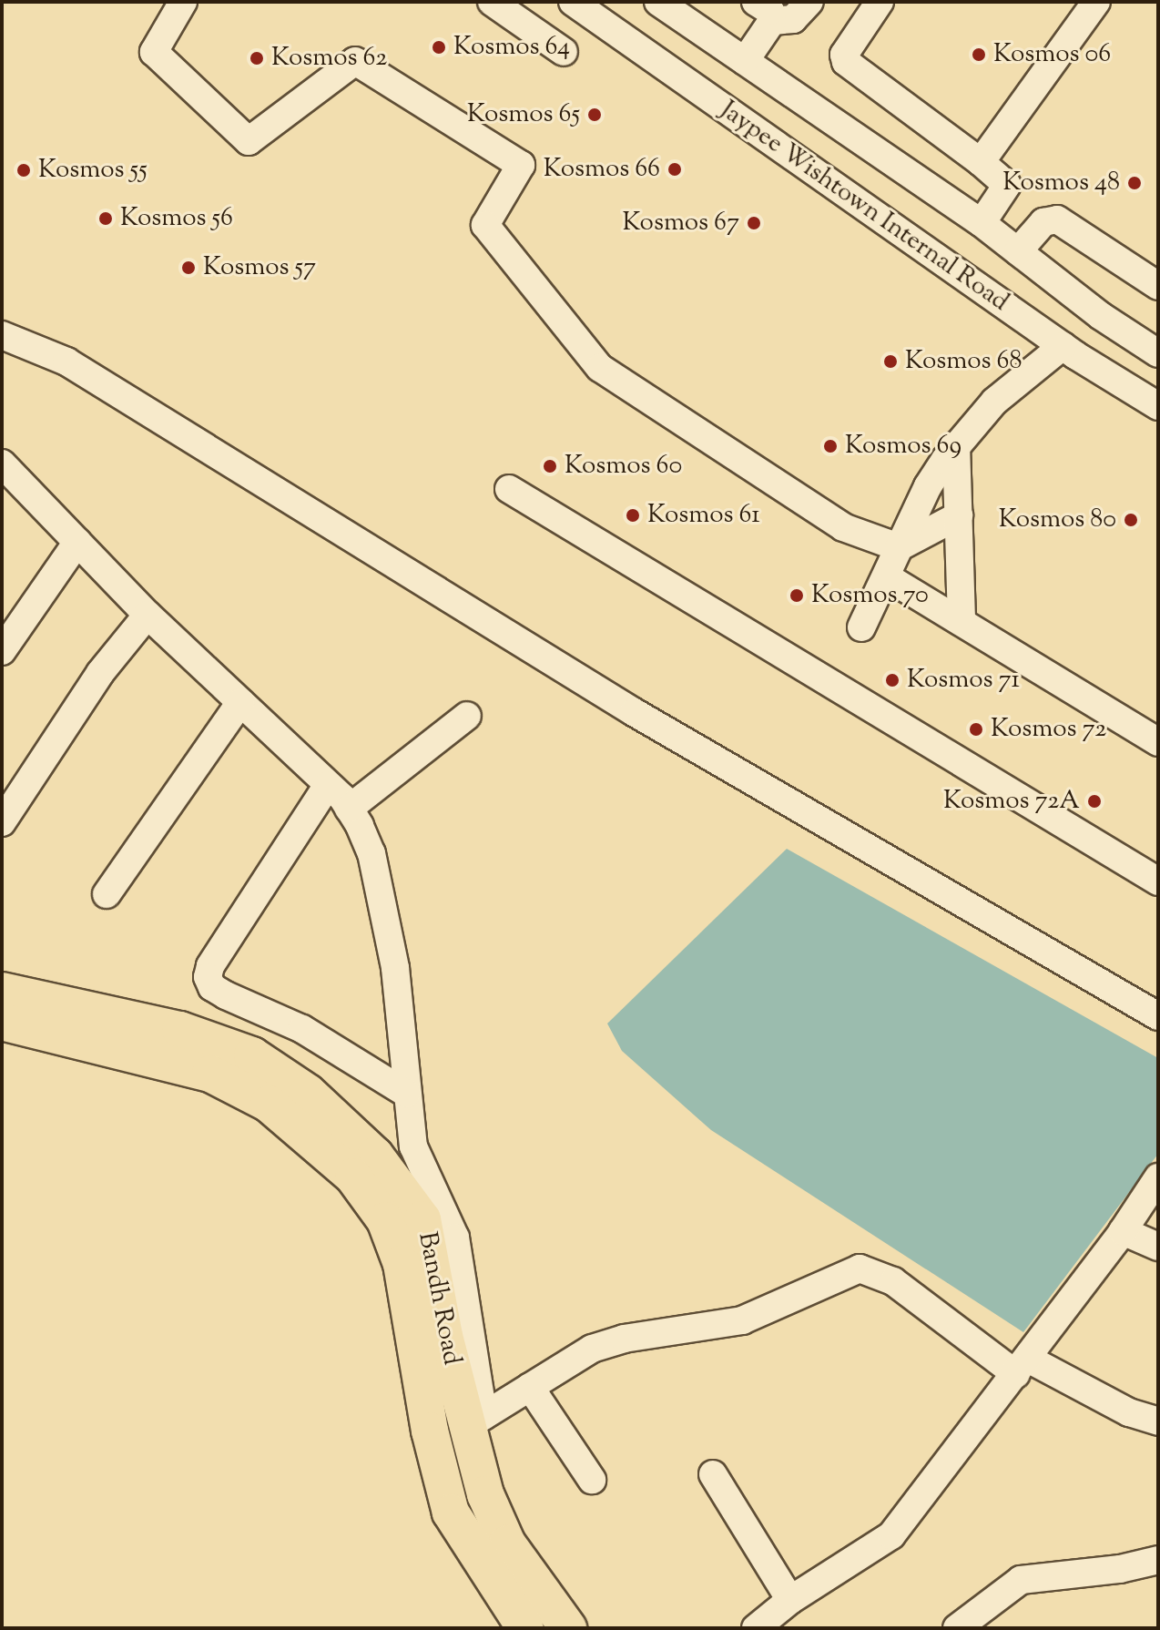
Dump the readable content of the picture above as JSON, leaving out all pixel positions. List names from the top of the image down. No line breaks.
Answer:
{"streets":{"main road":["Bandh Road"],"street":["Jaypee Wishtown Internal Road"]},"places":["Kosmos 64","Kosmos 06","Kosmos 62","Kosmos 65","Kosmos 66","Kosmos 55","Kosmos 48","Kosmos 56","Kosmos 67","Kosmos 57","Kosmos 68","Kosmos 69","Kosmos 60","Kosmos 61","Kosmos 80","Kosmos 70","Kosmos 71","Kosmos 72","Kosmos 72A"]}
